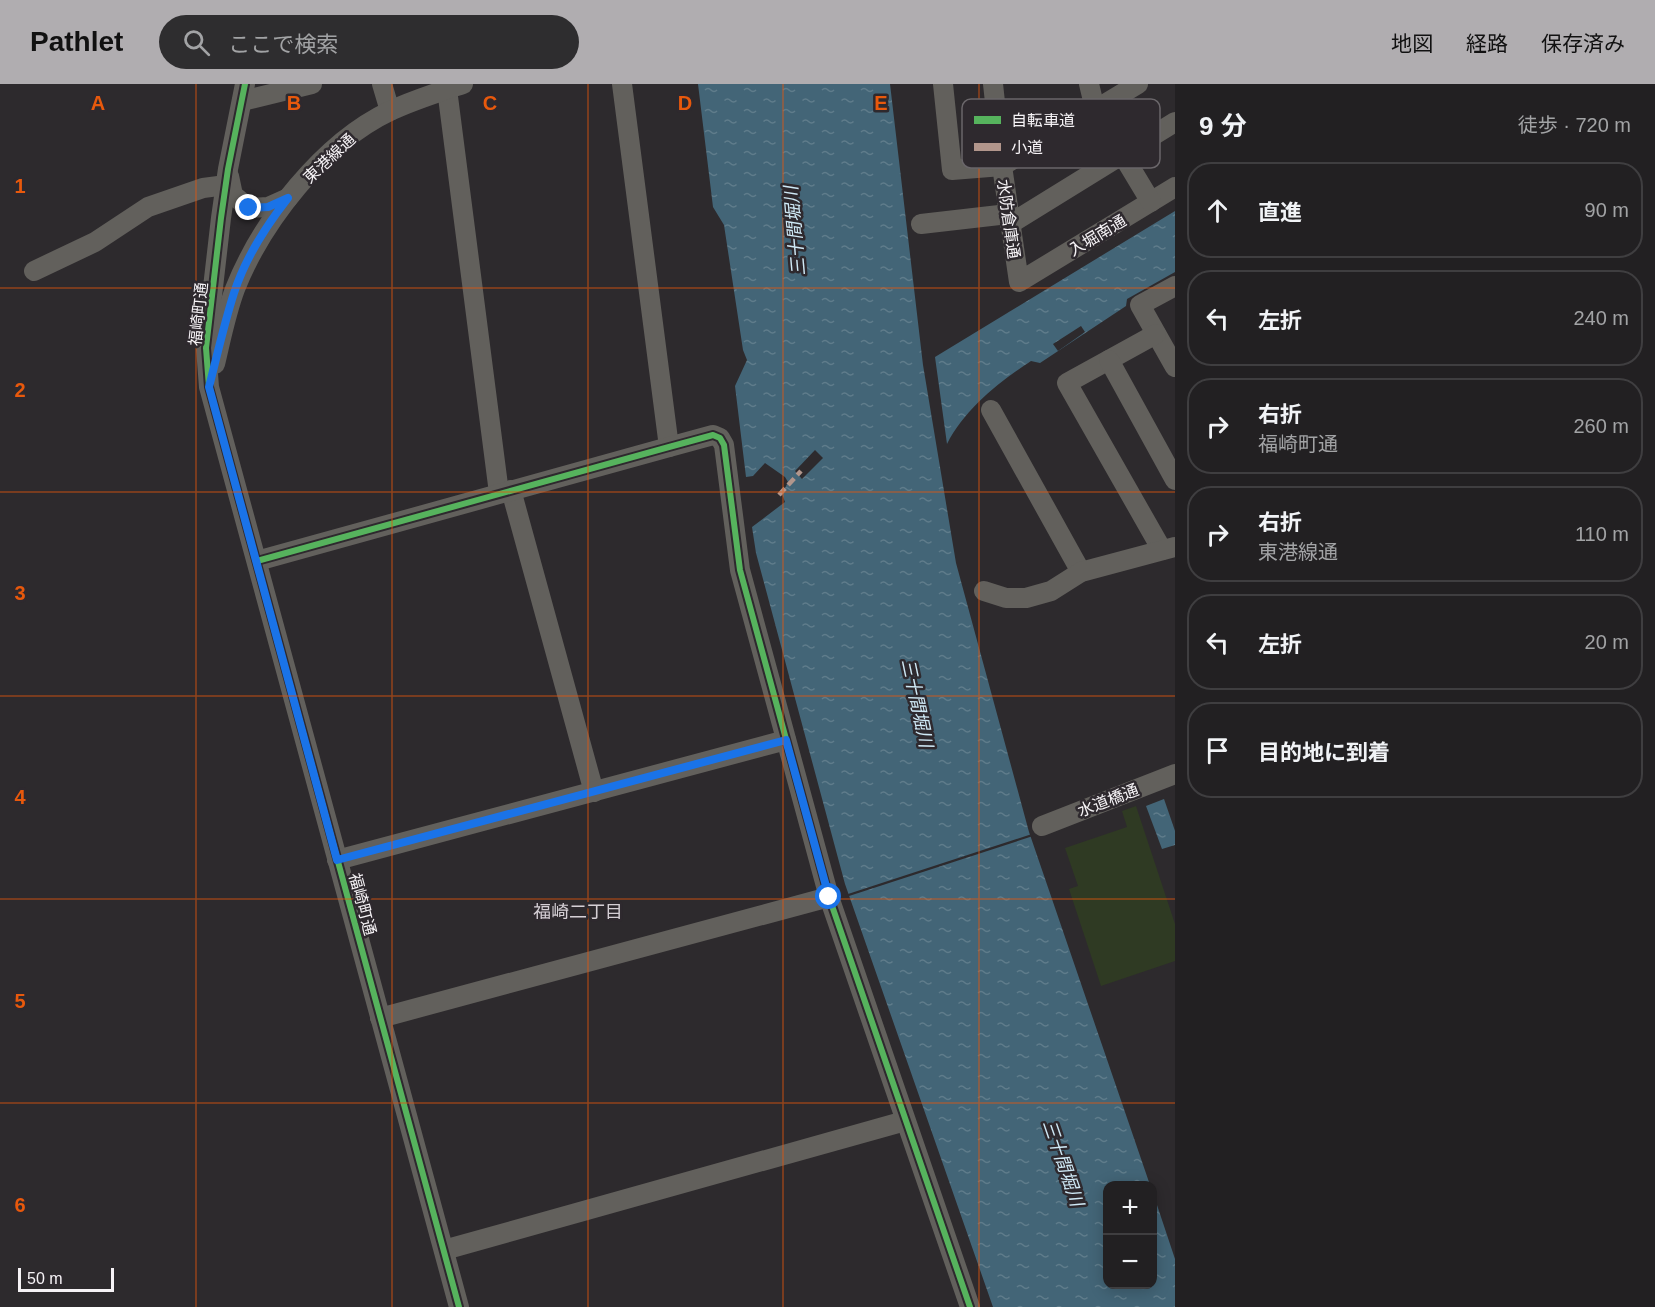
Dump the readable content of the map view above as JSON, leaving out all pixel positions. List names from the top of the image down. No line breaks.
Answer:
{"streets":{"street":["東港線通","水防倉庫通","入堀南通","福崎町通","水道橋通"]},"crossings":[["東港線通","福崎町通"],["水防倉庫通","入堀南通"]],"districts":["福崎二丁目"],"water":["三十間堀川"],"legend":["自転車道","小道"],"scale_bar":"50 m","page":{"header":"Pathlet","search":"ここで検索","nav":["地図","経路","保存済み"],"heading":["9 分","徒歩 · 720 m"],"list":[["直進","90 m"],["左折","240 m"],["右折","福崎町通","260 m"],["右折","東港線通","110 m"],["左折","20 m"],"目的地に到着"],"map_buttons":["+","−"],"scale":"50 m"},"grid":{"columns":["A","B","C","D","E"],"rows":["1","2","3","4","5","6"]}}
